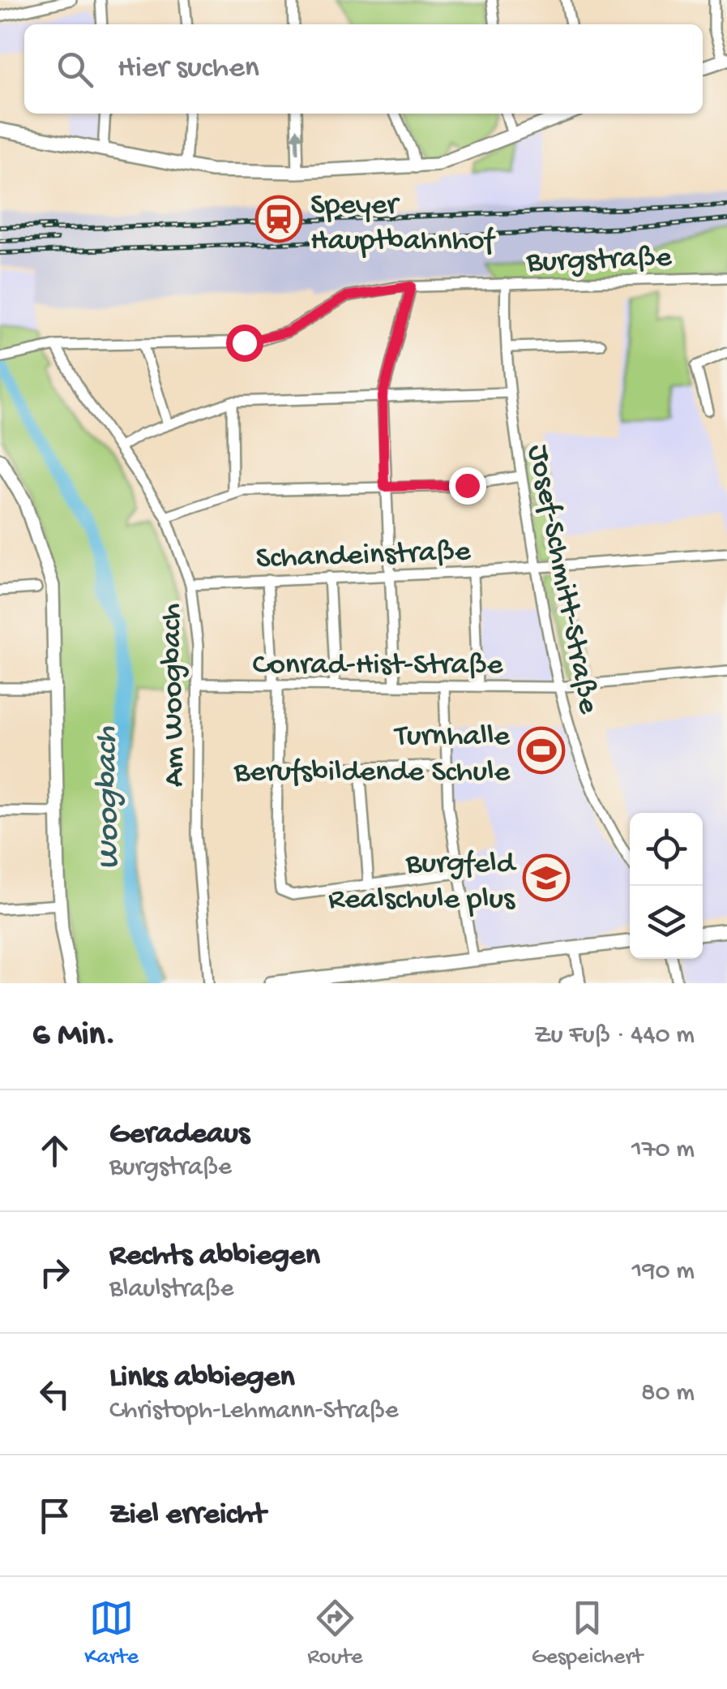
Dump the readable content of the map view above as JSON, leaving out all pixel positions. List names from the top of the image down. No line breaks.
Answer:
{"streets":{"street":["Burgstraße","Schandeinstraße","Josef-Schmitt-Straße","Conrad-Hist-Straße","Am Woogbach"]},"crossings":[["Burgstraße","Josef-Schmitt-Straße"],["Burgstraße","Am Woogbach"],["Schandeinstraße","Josef-Schmitt-Straße"],["Schandeinstraße","Am Woogbach"],["Josef-Schmitt-Straße","Conrad-Hist-Straße"],["Conrad-Hist-Straße","Am Woogbach"]],"water":["Woogbach"],"places":{"station":["Speyer Hauptbahnhof"],"sports":["Turnhalle Berufsbildende Schule"],"school or university":["Burgfeld Realschule plus"]},"page":{"search":"Hier suchen","heading":["6 Min.","Zu Fuß · 440 m"],"list":[["Geradeaus","Burgstraße","170 m"],["Rechts abbiegen","Blaulstraße","190 m"],["Links abbiegen","Christoph-Lehmann-Straße","80 m"],"Ziel erreicht"],"nav":["Karte","Route","Gespeichert"]}}
